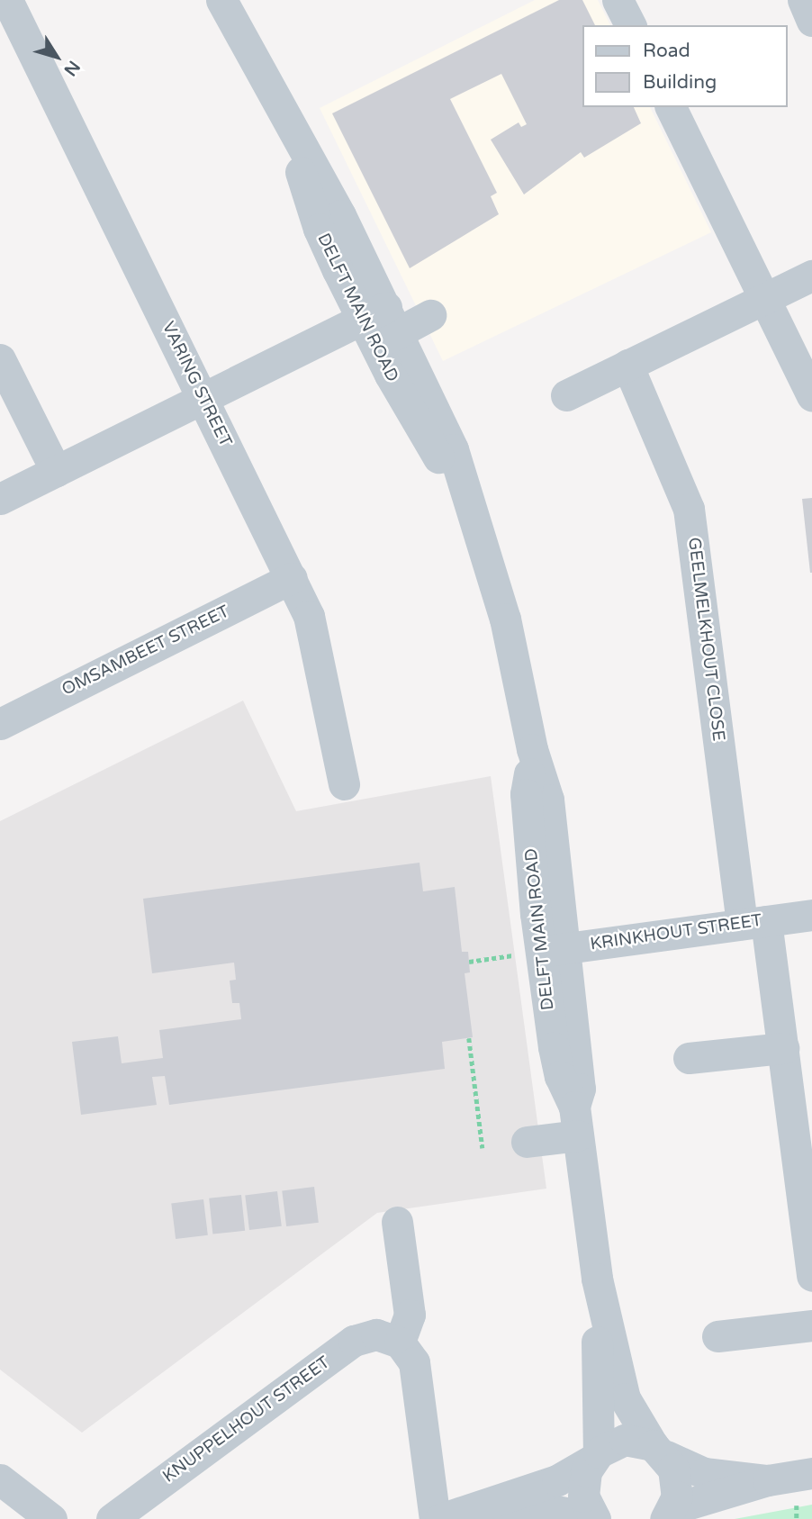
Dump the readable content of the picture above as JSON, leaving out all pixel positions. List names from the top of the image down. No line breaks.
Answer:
{"streets":{"street":["DELFT MAIN ROAD","VARING STREET","GEELMELKHOUT CLOSE","OMSAMBEET STREET","KRINKHOUT STREET","KNUPPELHOUT STREET"]},"crossings":[["DELFT MAIN ROAD","KRINKHOUT STREET"],["VARING STREET","OMSAMBEET STREET"],["GEELMELKHOUT CLOSE","KRINKHOUT STREET"]],"legend":["Road","Building"],"north":"bottom right"}
